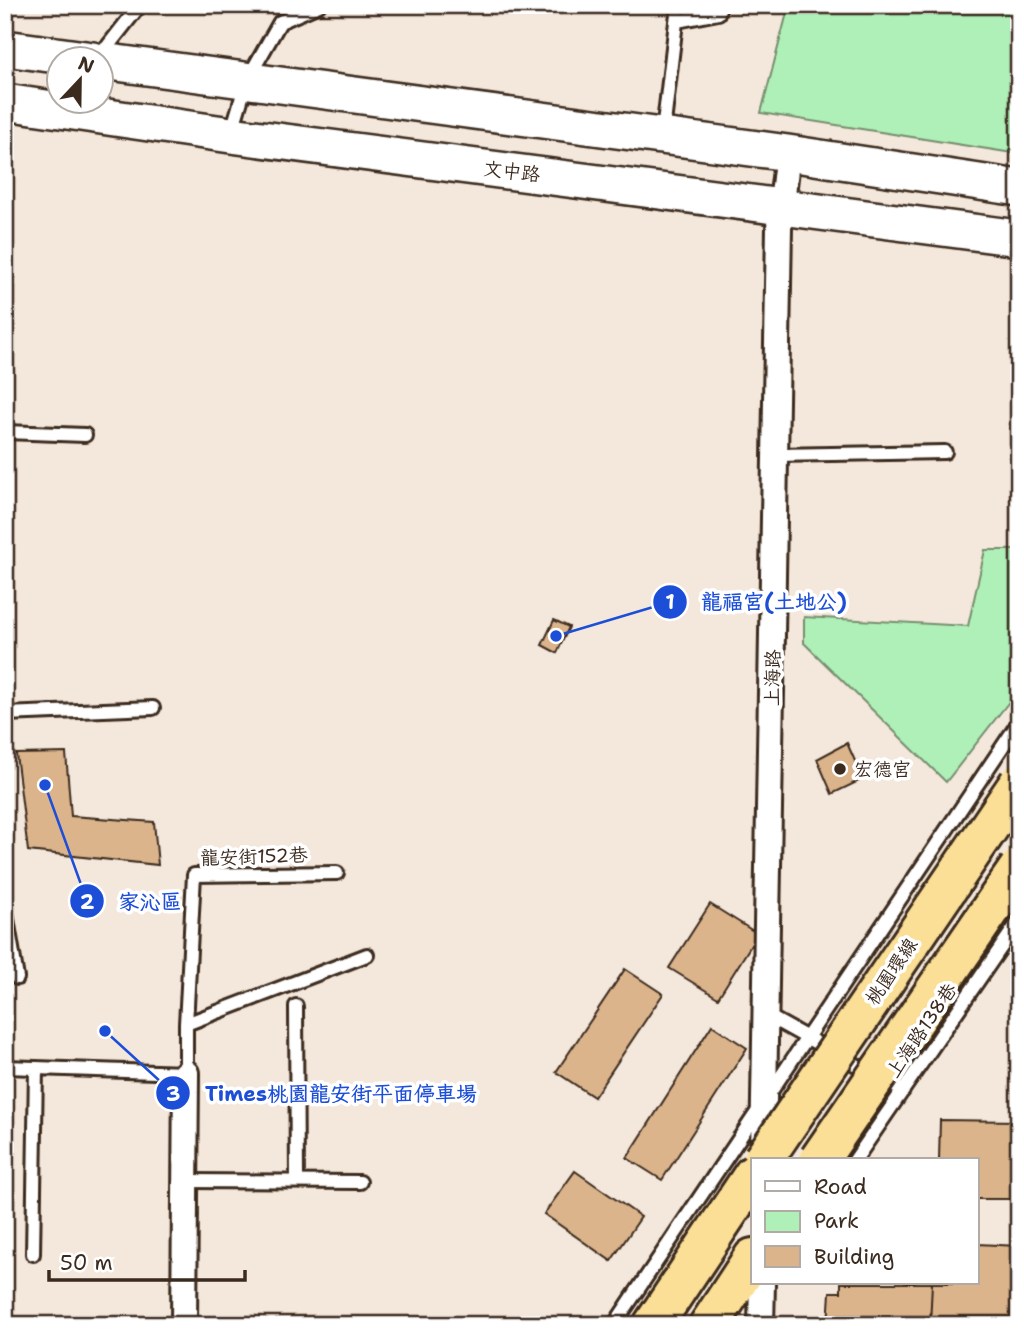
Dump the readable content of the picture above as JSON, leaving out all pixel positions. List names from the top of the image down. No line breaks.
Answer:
{"streets":{"highway":["桃園環線"],"street":["文中路","上海路"],"lane":["龍安街152巷","上海路138巷"]},"crossings":[["文中路","上海路"]],"places":["龍福宮(土地公)","宏德宮","家沁區","Times桃園龍安街平面停車場"],"legend":["Road","Park","Building"],"scale_bar":"50 m","north":"top"}
